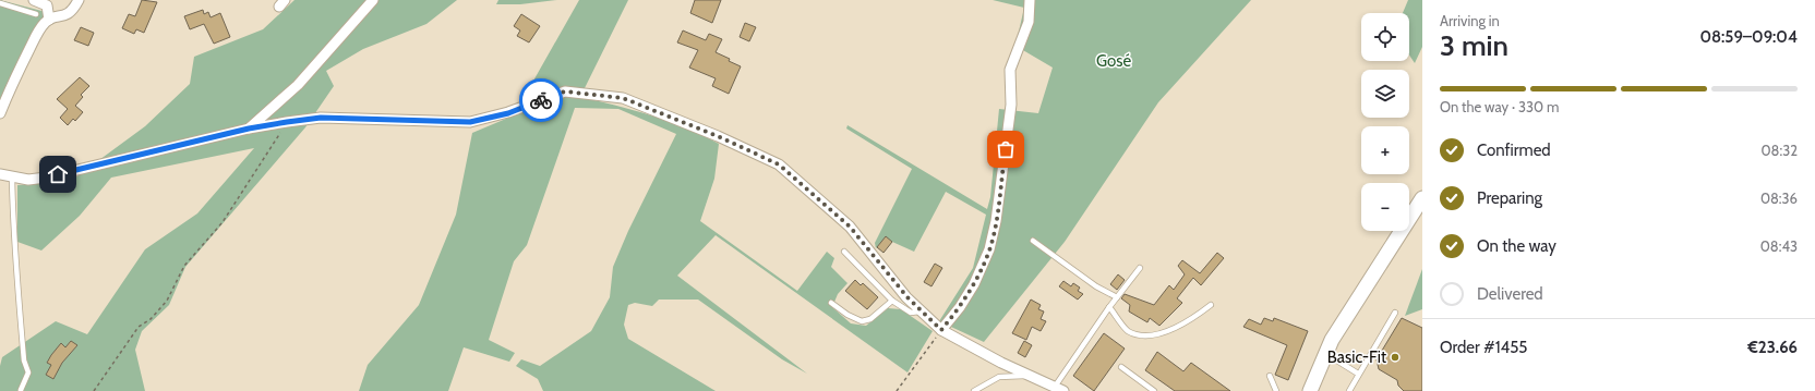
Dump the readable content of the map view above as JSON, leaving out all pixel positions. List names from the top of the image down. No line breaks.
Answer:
{"parks":["Gosé"],"places":["Basic-Fit"],"page":{"heading":["3 min","Arriving in","08:59–09:04"],"panel":["Order #1455","€23.66"],"map_buttons":["+","−"],"bar":"On the way · 330 m","list":[["Confirmed","08:32"],["Preparing","08:36"],["On the way","08:43"],"Delivered"]}}
